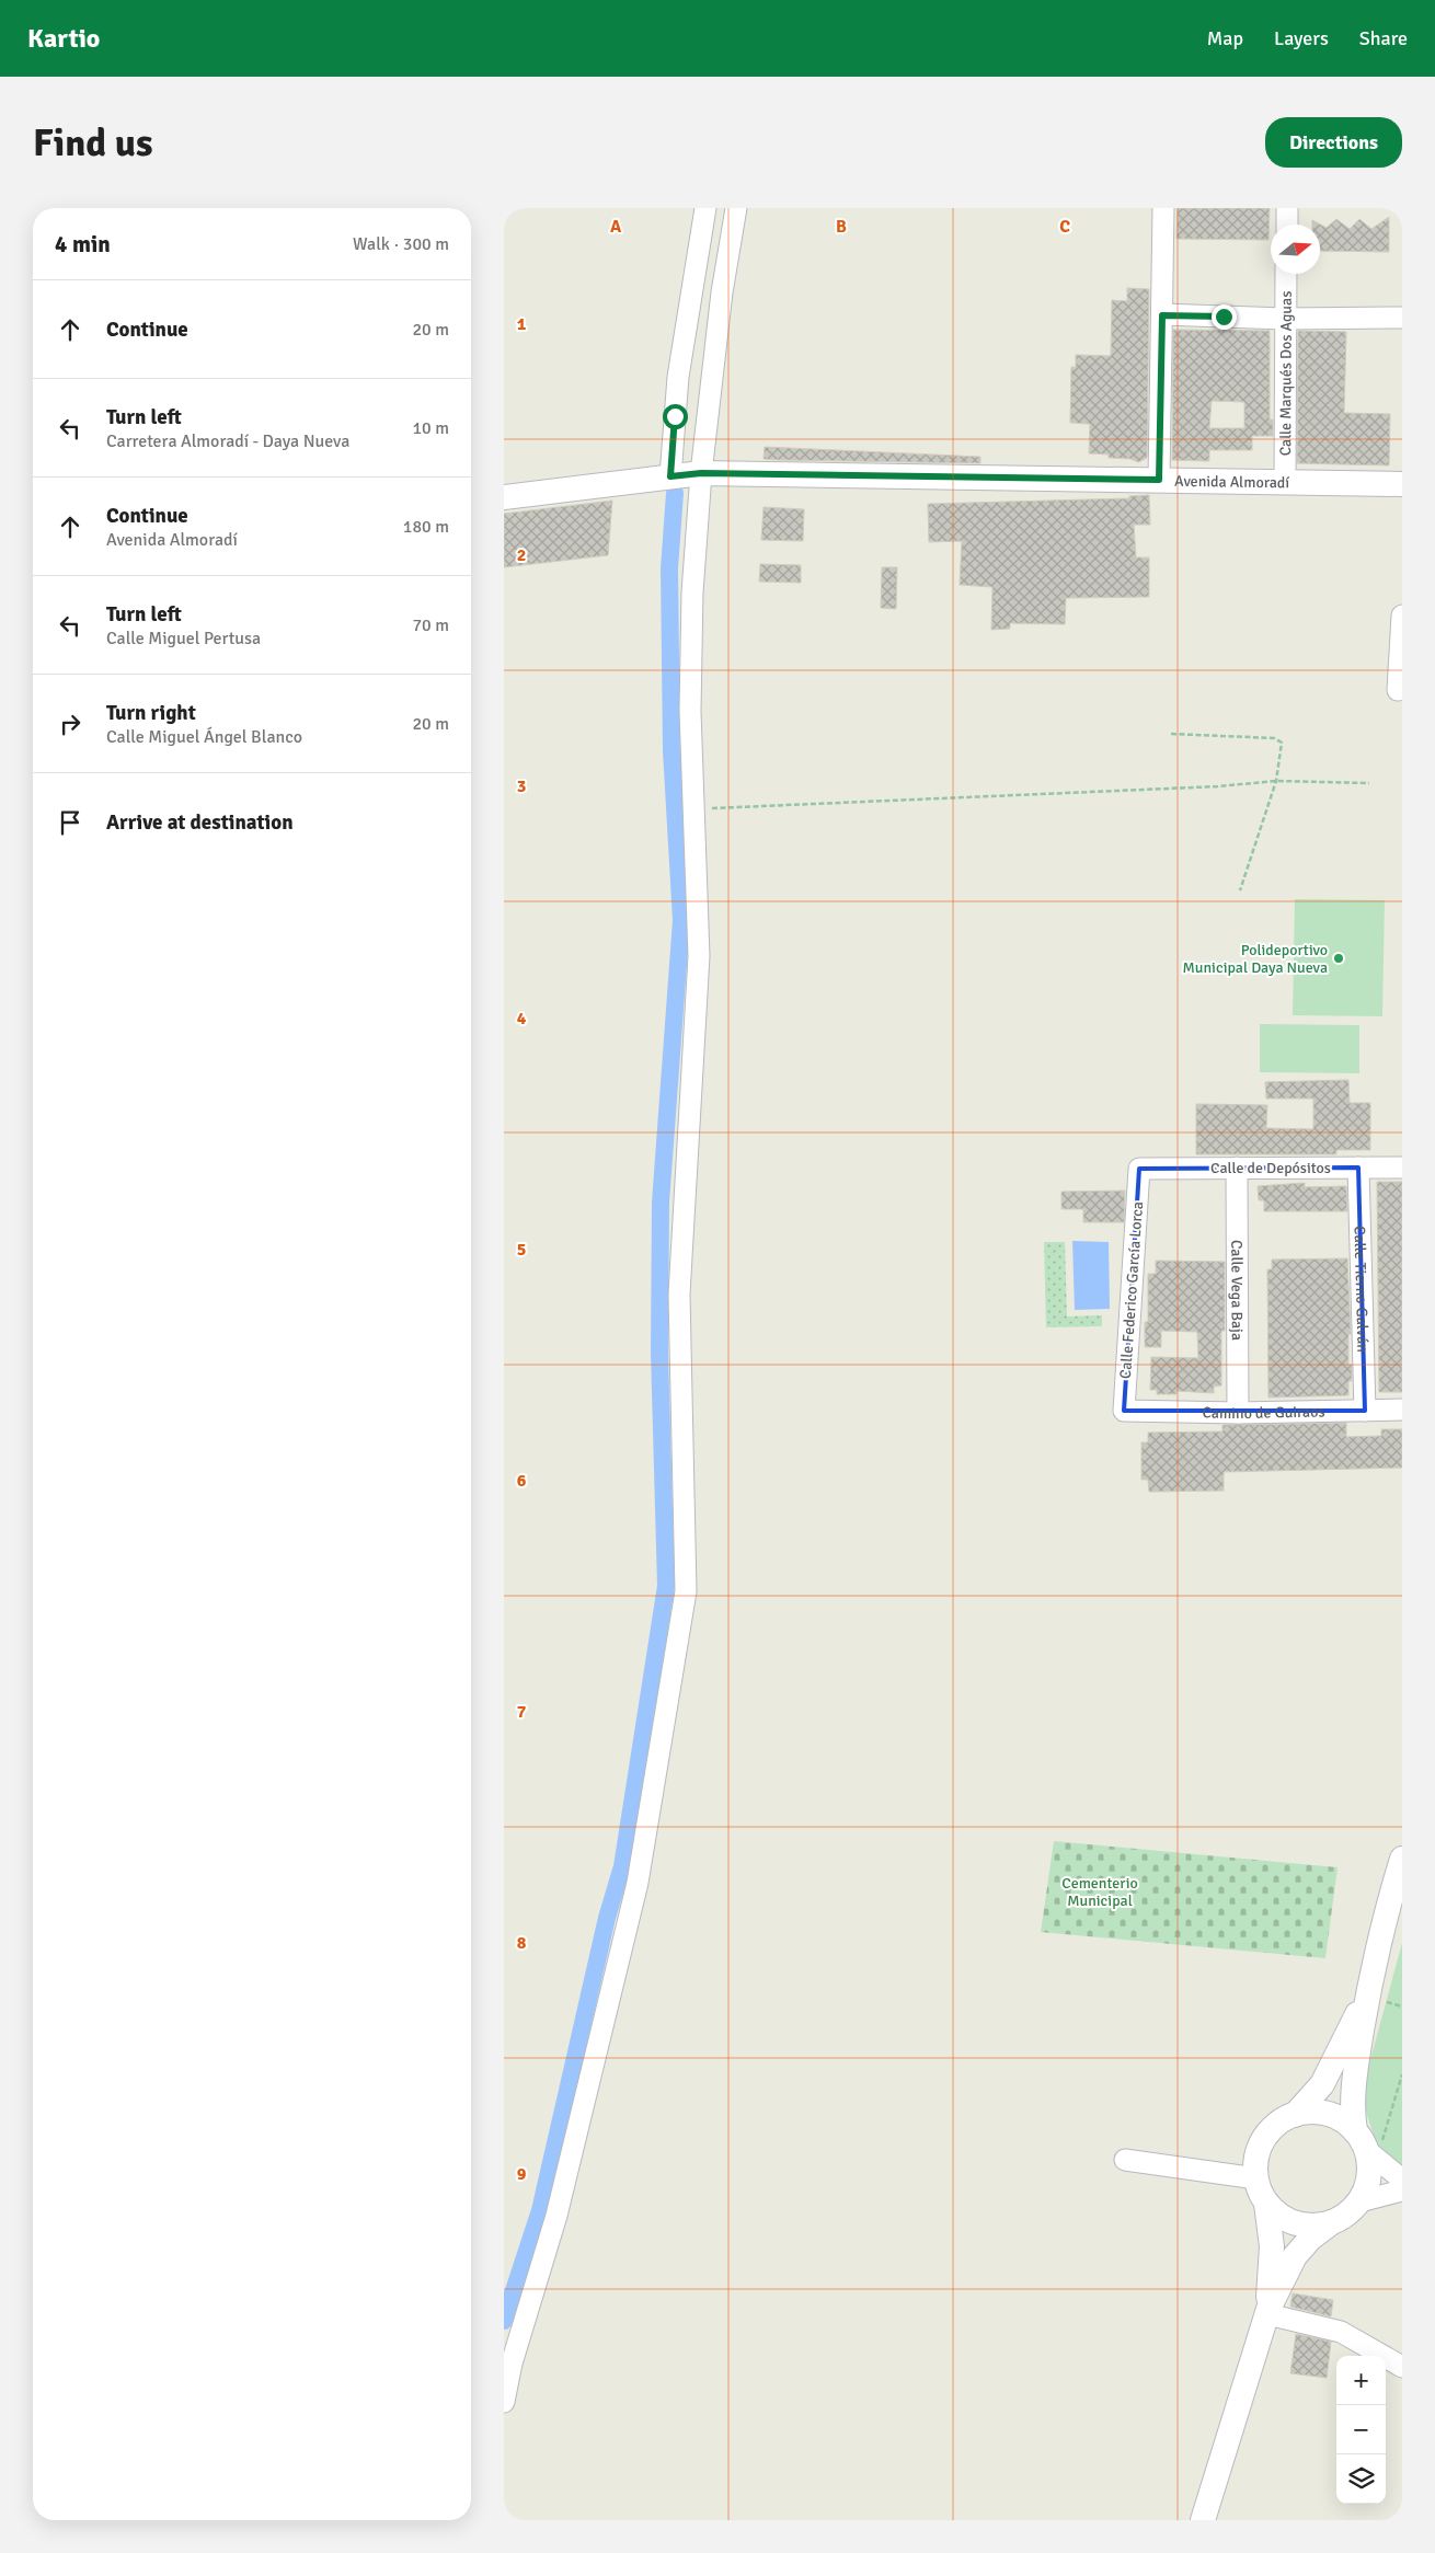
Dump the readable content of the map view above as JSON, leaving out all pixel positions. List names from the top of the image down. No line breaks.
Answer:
{"streets":{"street":["Calle Marqués Dos Aguas","Avenida Almoradí","Calle de Depósitos","Calle Tierno Galván","Calle Federico García Lorca","Calle Vega Baja","Camino de Guiraos"]},"crossings":[["Calle Marqués Dos Aguas","Avenida Almoradí"],["Calle de Depósitos","Calle Tierno Galván"],["Calle de Depósitos","Calle Federico García Lorca"],["Calle de Depósitos","Calle Vega Baja"],["Calle Tierno Galván","Camino de Guiraos"],["Calle Federico García Lorca","Camino de Guiraos"],["Calle Vega Baja","Camino de Guiraos"]],"parks":["Cementerio Municipal"],"places":["Polideportivo Municipal Daya Nueva"],"north":"right","page":{"header":"Kartio","nav":["Map","Layers","Share"],"buttons":"Directions","title":"Find us","heading":["4 min","Walk · 300 m"],"list":[["Continue","20 m"],["Turn left","Carretera Almoradí - Daya Nueva","10 m"],["Continue","Avenida Almoradí","180 m"],["Turn left","Calle Miguel Pertusa","70 m"],["Turn right","Calle Miguel Ángel Blanco","20 m"],"Arrive at destination"],"map_buttons":["+","−"]},"grid":{"columns":["A","B","C"],"rows":["1","2","3","4","5","6","7","8","9"]}}
